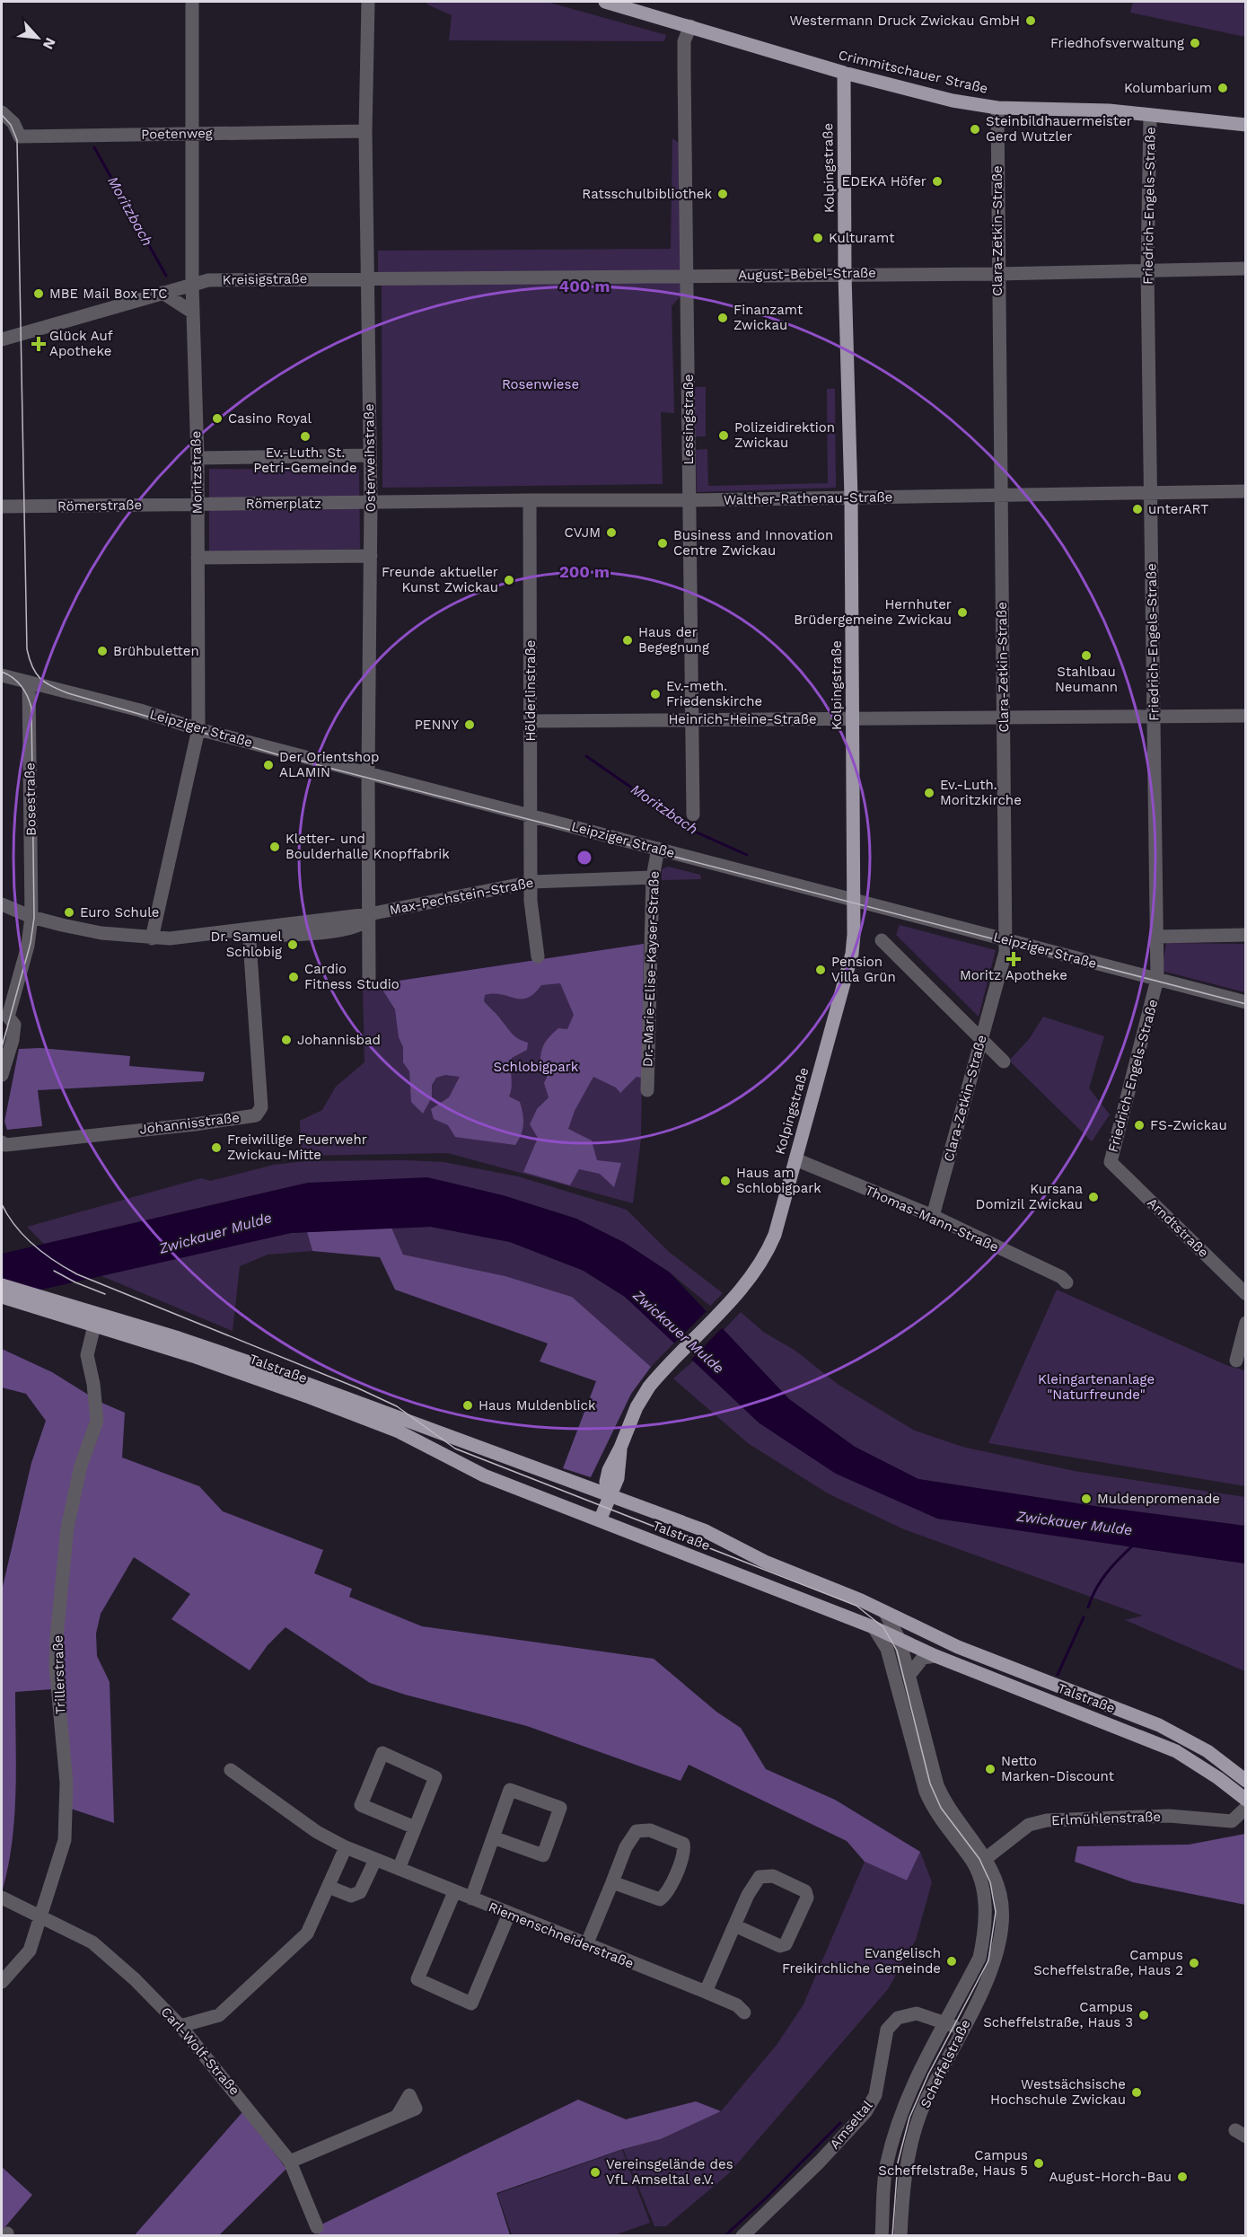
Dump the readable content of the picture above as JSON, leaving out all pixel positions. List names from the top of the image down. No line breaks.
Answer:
{"streets":{"main road":["Crimmitschauer Straße","Kolpingstraße","Talstraße"],"street":["Poetenweg","Friedrich-Engels-Straße","Clara-Zetkin-Straße","August-Bebel-Straße","Kreisigstraße","Lessingstraße","Osterweihstraße","Moritzstraße","Walther-Rathenau-Straße","Römerplatz","Römerstraße","Hölderlinstraße","Heinrich-Heine-Straße","Leipziger Straße","Bosestraße","Max-Pechstein-Straße","Dr.-Marie-Elise-Kayser-Straße","Johannisstraße","Thomas-Mann-Straße","Arndtstraße","Trillerstraße","Erlmühlenstraße","Riemenschneiderstraße","Carl-Wolf-Straße","Scheffelstraße","Amseltal"]},"crossings":[["Crimmitschauer Straße","Kolpingstraße"],["Crimmitschauer Straße","Friedrich-Engels-Straße"],["Crimmitschauer Straße","Clara-Zetkin-Straße"],["Crimmitschauer Straße","Lessingstraße"],["Poetenweg","Osterweihstraße"],["Poetenweg","Moritzstraße"],["Kolpingstraße","August-Bebel-Straße"],["Kolpingstraße","Walther-Rathenau-Straße"],["Kolpingstraße","Heinrich-Heine-Straße"],["Kolpingstraße","Leipziger Straße"],["Kolpingstraße","Thomas-Mann-Straße"],["Kolpingstraße","Talstraße"],["Friedrich-Engels-Straße","August-Bebel-Straße"],["Friedrich-Engels-Straße","Walther-Rathenau-Straße"],["Friedrich-Engels-Straße","Heinrich-Heine-Straße"],["Friedrich-Engels-Straße","Leipziger Straße"],["Friedrich-Engels-Straße","Arndtstraße"],["Clara-Zetkin-Straße","August-Bebel-Straße"],["Clara-Zetkin-Straße","Walther-Rathenau-Straße"],["Clara-Zetkin-Straße","Heinrich-Heine-Straße"],["Clara-Zetkin-Straße","Leipziger Straße"],["Clara-Zetkin-Straße","Thomas-Mann-Straße"],["August-Bebel-Straße","Kreisigstraße"],["August-Bebel-Straße","Lessingstraße"],["August-Bebel-Straße","Osterweihstraße"],["Kreisigstraße","Osterweihstraße"],["Kreisigstraße","Moritzstraße"],["Lessingstraße","Walther-Rathenau-Straße"],["Lessingstraße","Heinrich-Heine-Straße"],["Osterweihstraße","Walther-Rathenau-Straße"],["Osterweihstraße","Römerplatz"],["Osterweihstraße","Leipziger Straße"],["Osterweihstraße","Max-Pechstein-Straße"],["Moritzstraße","Römerplatz"],["Moritzstraße","Römerstraße"],["Moritzstraße","Leipziger Straße"],["Moritzstraße","Max-Pechstein-Straße"],["Walther-Rathenau-Straße","Römerplatz"],["Walther-Rathenau-Straße","Hölderlinstraße"],["Römerplatz","Römerstraße"],["Hölderlinstraße","Heinrich-Heine-Straße"],["Hölderlinstraße","Leipziger Straße"],["Hölderlinstraße","Max-Pechstein-Straße"],["Leipziger Straße","Bosestraße"],["Leipziger Straße","Dr.-Marie-Elise-Kayser-Straße"],["Bosestraße","Max-Pechstein-Straße"],["Max-Pechstein-Straße","Dr.-Marie-Elise-Kayser-Straße"],["Max-Pechstein-Straße","Johannisstraße"],["Talstraße","Trillerstraße"],["Talstraße","Scheffelstraße"],["Trillerstraße","Carl-Wolf-Straße"],["Erlmühlenstraße","Scheffelstraße"],["Scheffelstraße","Amseltal"]],"water":["Moritzbach","Zwickauer Mulde"],"parks":["Rosenwiese","Schlobigpark","Kleingartenanlage \"Naturfreunde\""],"places":{"other":["Westermann Druck Zwickau GmbH","Friedhofsverwaltung","Kolumbarium","Steinbildhauermeister Gerd Wutzler","EDEKA Höfer","Ratsschulbibliothek","Kulturamt","MBE Mail Box ETC","Finanzamt Zwickau","Casino Royal","Polizeidirektion Zwickau","Ev.-Luth. St. Petri-Gemeinde","unterART","CVJM","Business and Innovation Centre Zwickau","Freunde aktueller Kunst Zwickau","Hernhuter Brüdergemeine Zwickau","Haus der Begegnung","Brühbuletten","Stahlbau Neumann","Ev.-meth. Friedenskirche","PENNY","Der Orientshop ALAMIN","Ev.-Luth. Moritzkirche","Kletter- und Boulderhalle Knopffabrik","Euro Schule","Dr. Samuel Schlobig","Pension Villa Grün","Cardio Fitness Studio","Johannisbad","FS-Zwickau","Freiwillige Feuerwehr Zwickau-Mitte","Haus am Schlobigpark","Kursana Domizil Zwickau","Haus Muldenblick","Muldenpromenade","Netto Marken-Discount","Evangelisch Freikirchliche Gemeinde","Campus Scheffelstraße, Haus 2","Campus Scheffelstraße, Haus 3","Westsächsische Hochschule Zwickau","Campus Scheffelstraße, Haus 5","Vereinsgelände des VfL Amseltal e.V.","August-Horch-Bau"],"health":["Glück Auf Apotheke","Moritz Apotheke"]},"north":"bottom right","rings":["400 m","200 m"]}
